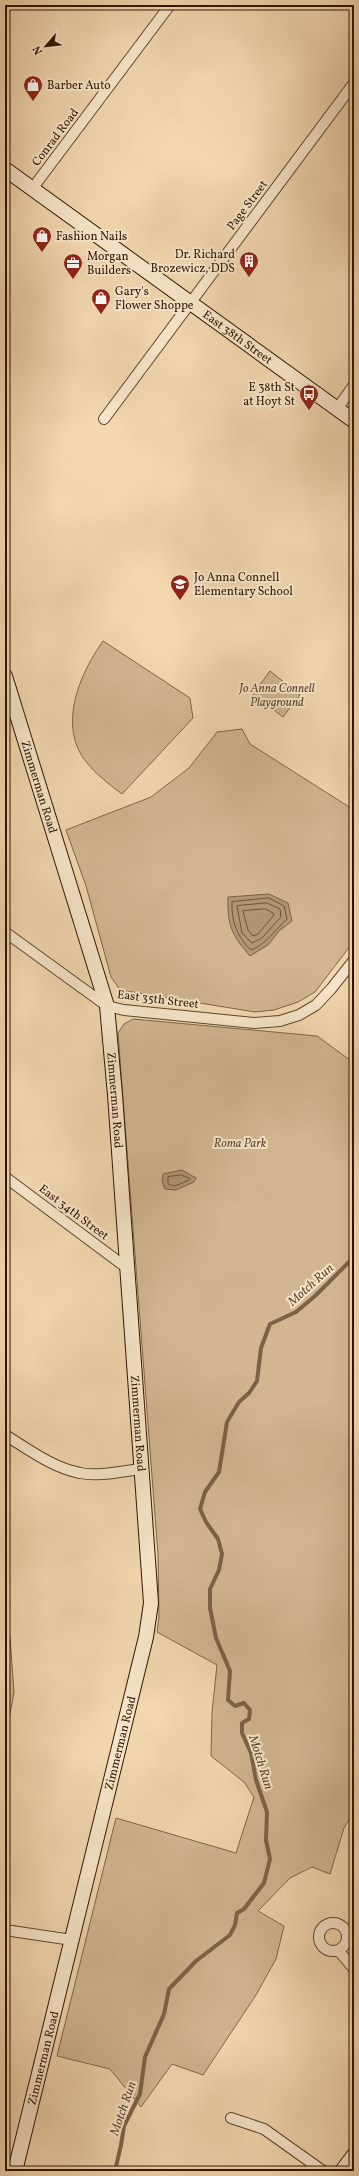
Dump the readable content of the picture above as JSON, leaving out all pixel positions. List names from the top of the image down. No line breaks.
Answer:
{"streets":{"street":["Conrad Road","Page Street","East 38th Street","Zimmerman Road","East 35th Street","East 34th Street"]},"crossings":[["Conrad Road","East 38th Street"],["Page Street","East 38th Street"],["Zimmerman Road","East 35th Street"],["Zimmerman Road","East 34th Street"]],"water":["Motch Run"],"parks":["Jo Anna Connell Playground","Roma Park"],"places":{"shop":["Barber Auto","Fashion Nails","Gary's Flower Shoppe"],"building":["Dr. Richard Brozewicz, DDS"],"office":["Morgan Builders"],"bus stop":["E 38th St at Hoyt St"],"school or university":["Jo Anna Connell Elementary School"]},"north":"bottom left"}
